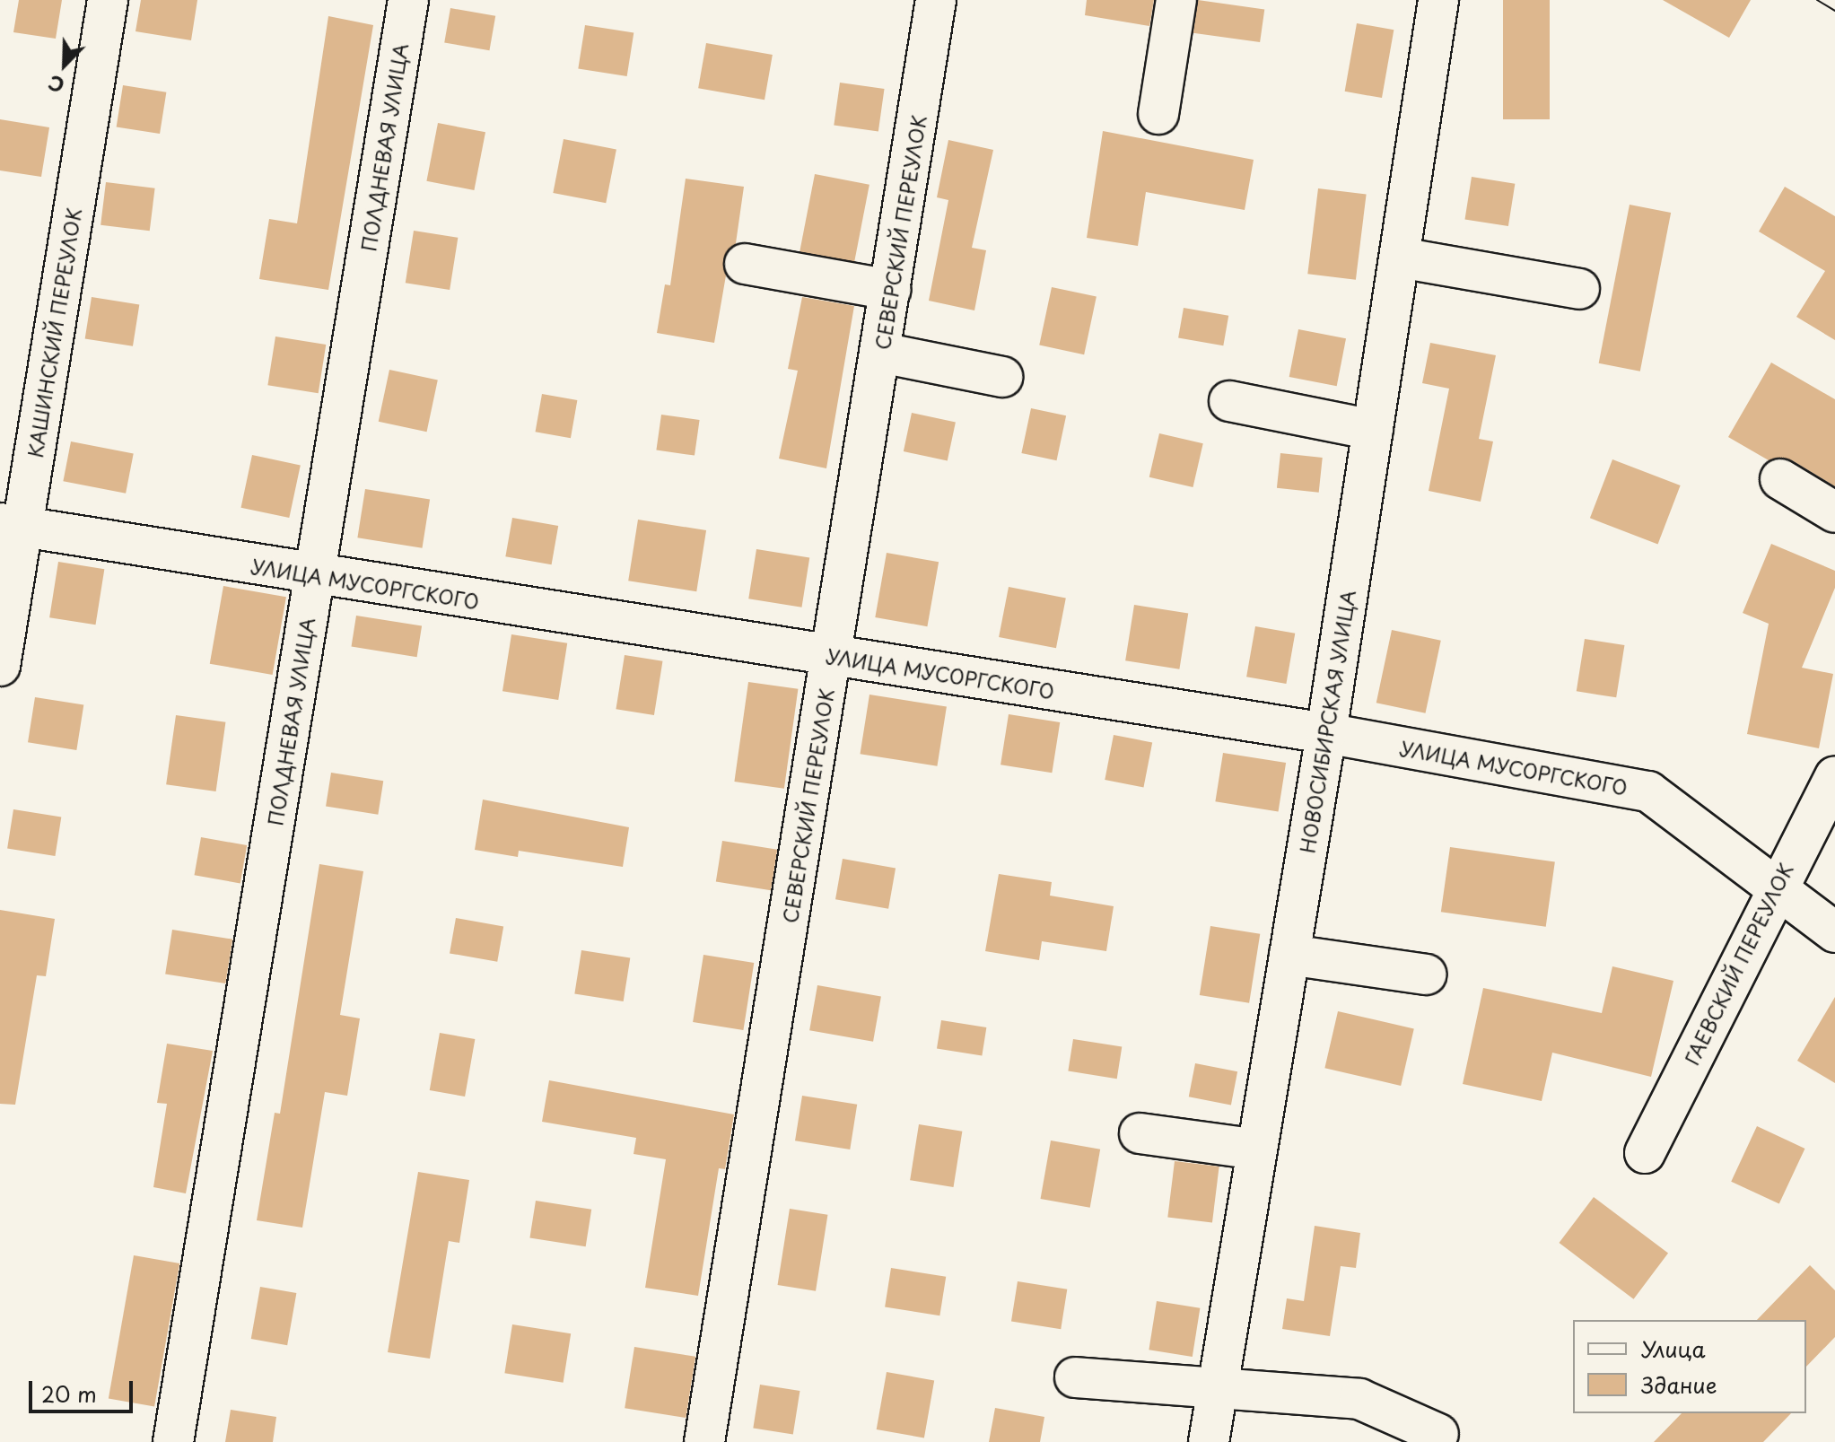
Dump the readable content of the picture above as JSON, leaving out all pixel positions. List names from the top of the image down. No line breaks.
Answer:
{"streets":{"street":["ПОЛДНЕВАЯ УЛИЦА","СЕВЕРСКИЙ ПЕРЕУЛОК","КАШИНСКИЙ ПЕРЕУЛОК","УЛИЦА МУСОРГСКОГО","НОВОСИБИРСКАЯ УЛИЦА","ГАЕВСКИЙ ПЕРЕУЛОК"]},"crossings":[["ПОЛДНЕВАЯ УЛИЦА","УЛИЦА МУСОРГСКОГО"],["СЕВЕРСКИЙ ПЕРЕУЛОК","УЛИЦА МУСОРГСКОГО"],["КАШИНСКИЙ ПЕРЕУЛОК","УЛИЦА МУСОРГСКОГО"],["УЛИЦА МУСОРГСКОГО","НОВОСИБИРСКАЯ УЛИЦА"],["УЛИЦА МУСОРГСКОГО","ГАЕВСКИЙ ПЕРЕУЛОК"]],"legend":["Улица","Здание"],"scale_bar":"20 m","north":"bottom left"}
